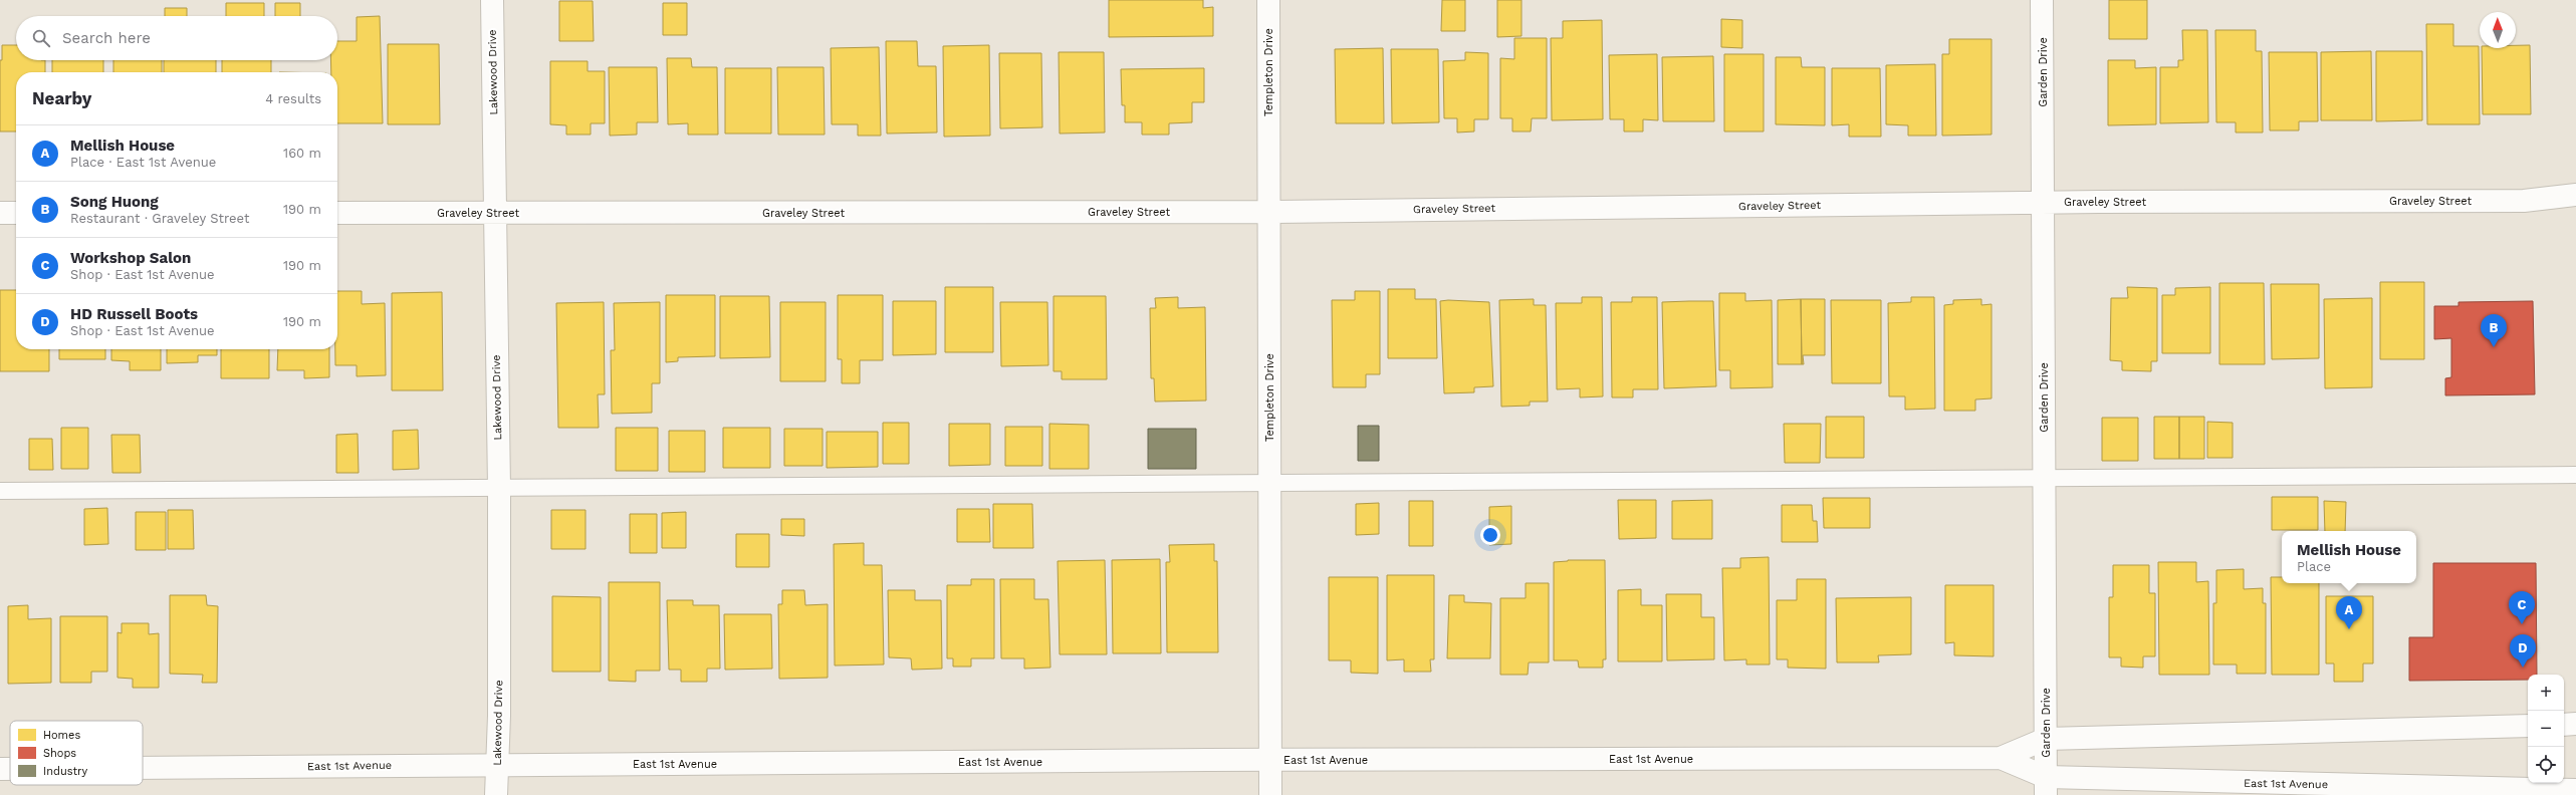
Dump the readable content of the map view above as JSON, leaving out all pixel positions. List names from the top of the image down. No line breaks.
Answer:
{"streets":{"street":["Lakewood Drive","Templeton Drive","Garden Drive","Graveley Street","East 1st Avenue"]},"crossings":[["Lakewood Drive","Graveley Street"],["Lakewood Drive","East 1st Avenue"],["Templeton Drive","Graveley Street"],["Templeton Drive","East 1st Avenue"],["Garden Drive","Graveley Street"],["Garden Drive","East 1st Avenue"]],"legend":["Homes","Shops","Industry"],"north":"top","page":{"search":"Search here","heading":["Nearby","4 results"],"list":[{"mark":"A","name":"Mellish House","note":"Place · East 1st Avenue","value":"160 m"},{"mark":"B","name":"Song Huong","note":"Restaurant · Graveley Street","value":"190 m"},{"mark":"C","name":"Workshop Salon","note":"Shop · East 1st Avenue","value":"190 m"},{"mark":"D","name":"HD Russell Boots","note":"Shop · East 1st Avenue","value":"190 m"}],"pins":["B","C","A","D"],"popup":["Mellish House","Place"],"map_buttons":["+","−"]}}
